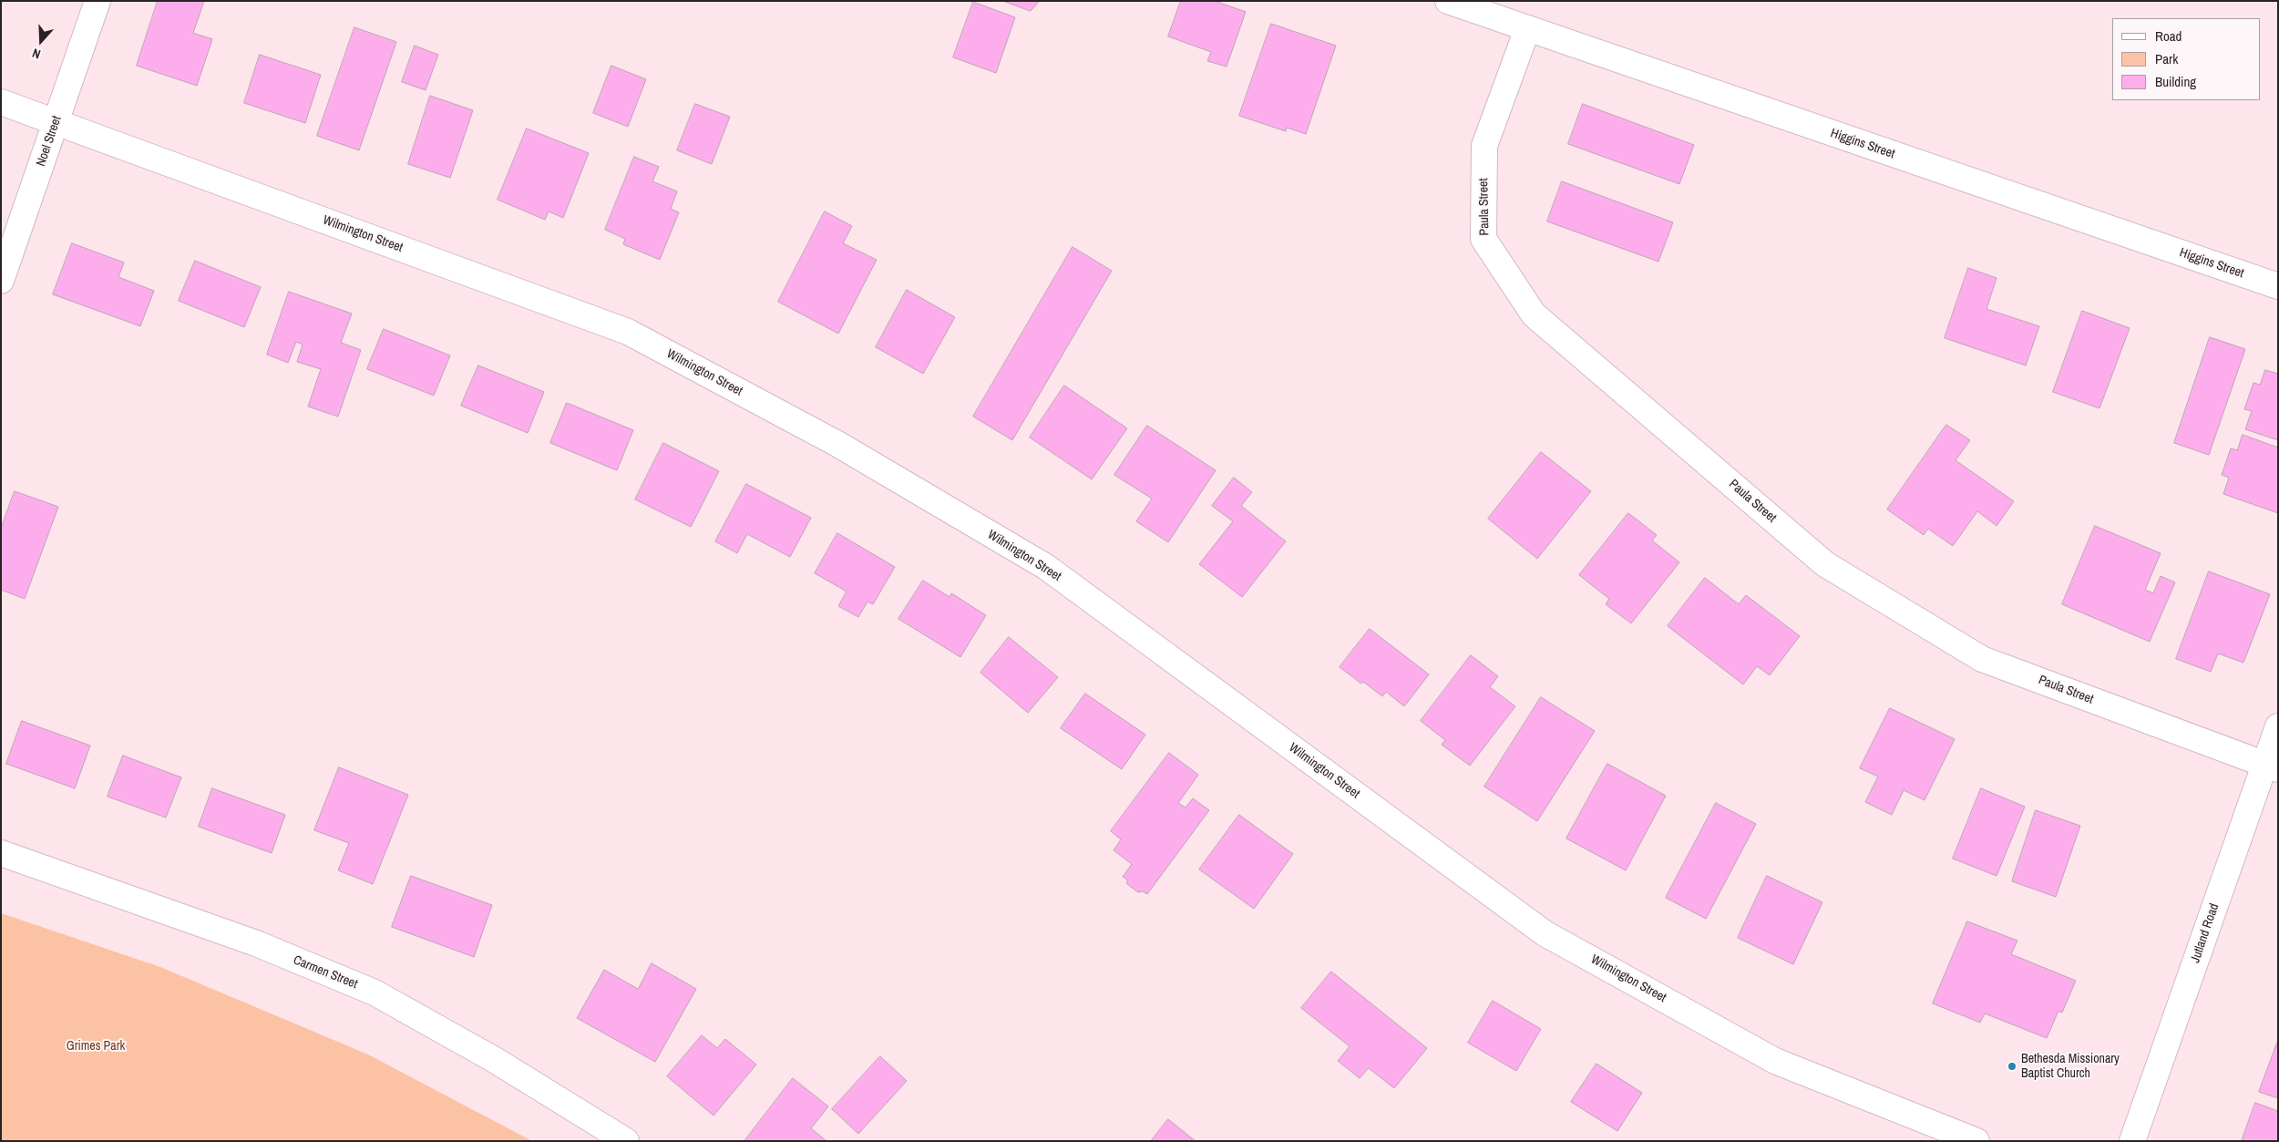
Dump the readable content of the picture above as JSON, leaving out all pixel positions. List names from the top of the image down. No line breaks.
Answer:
{"streets":{"street":["Noel Street","Higgins Street","Paula Street","Wilmington Street","Jutland Road","Carmen Street"]},"crossings":[["Noel Street","Wilmington Street"],["Higgins Street","Paula Street"],["Paula Street","Jutland Road"]],"parks":["Grimes Park"],"places":["Bethesda Missionary Baptist Church"],"legend":["Road","Park","Building"],"north":"bottom"}
